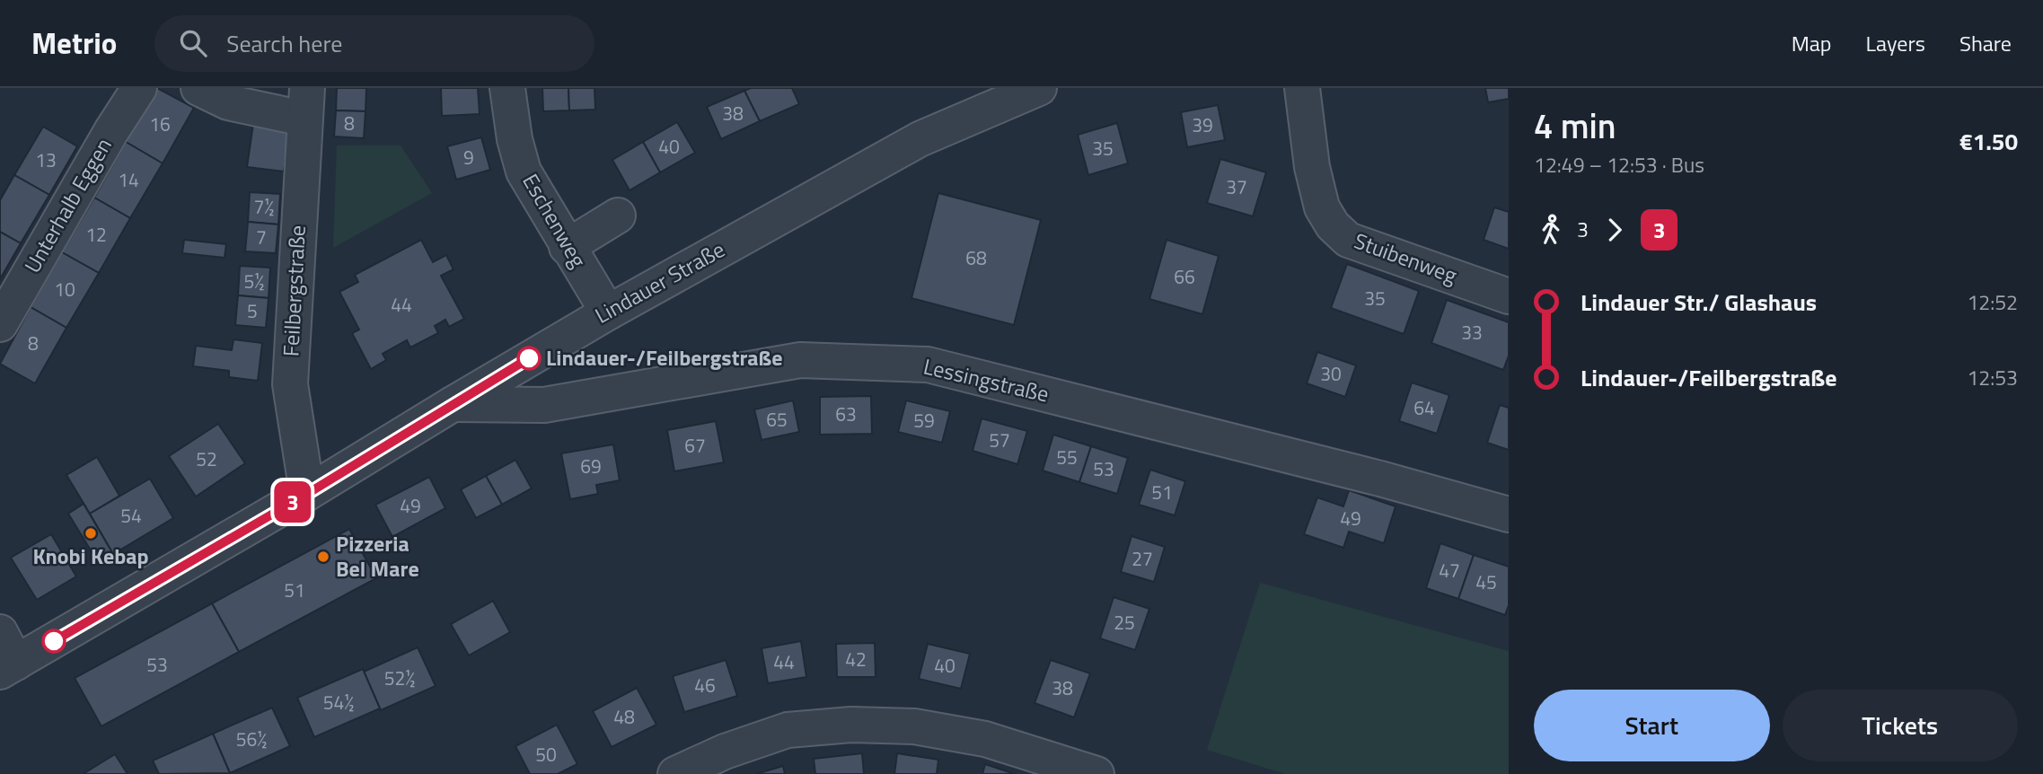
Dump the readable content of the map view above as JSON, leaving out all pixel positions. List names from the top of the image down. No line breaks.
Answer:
{"streets":{"street":["Unterhalb Eggen","Eschenweg","Stuibenweg","Lindauer Straße","Feilbergstraße","Lessingstraße"]},"crossings":[["Eschenweg","Lindauer Straße"],["Lindauer Straße","Feilbergstraße"],["Lindauer Straße","Lessingstraße"]],"places":["Lindauer-/Feilbergstraße","Knobi Kebap","Pizzeria Bel Mare"],"lines":["bus line 3"],"house_numbers":["38","8","16","39","40","35","9","13","14","37","7½","12","7","68","66","5½","10","35","44","5","33","8","30","64","63","65","59","57","67","55","52","69","53","51","49","54","49","27","47","45","51","25","42","44","53","40","52½","46","38","54½","48","56½","50"],"page":{"header":"Metrio","search":"Search here","nav":["Map","Layers","Share"],"on_map":"3","heading":["4 min","12:49 – 12:53 · Bus","€1.50"],"legs":["3","3"],"list":[{"name":"Lindauer Str./ Glashaus","value":"12:52"},{"name":"Lindauer-/Feilbergstraße","value":"12:53"}],"buttons":["Start","Tickets"]}}
